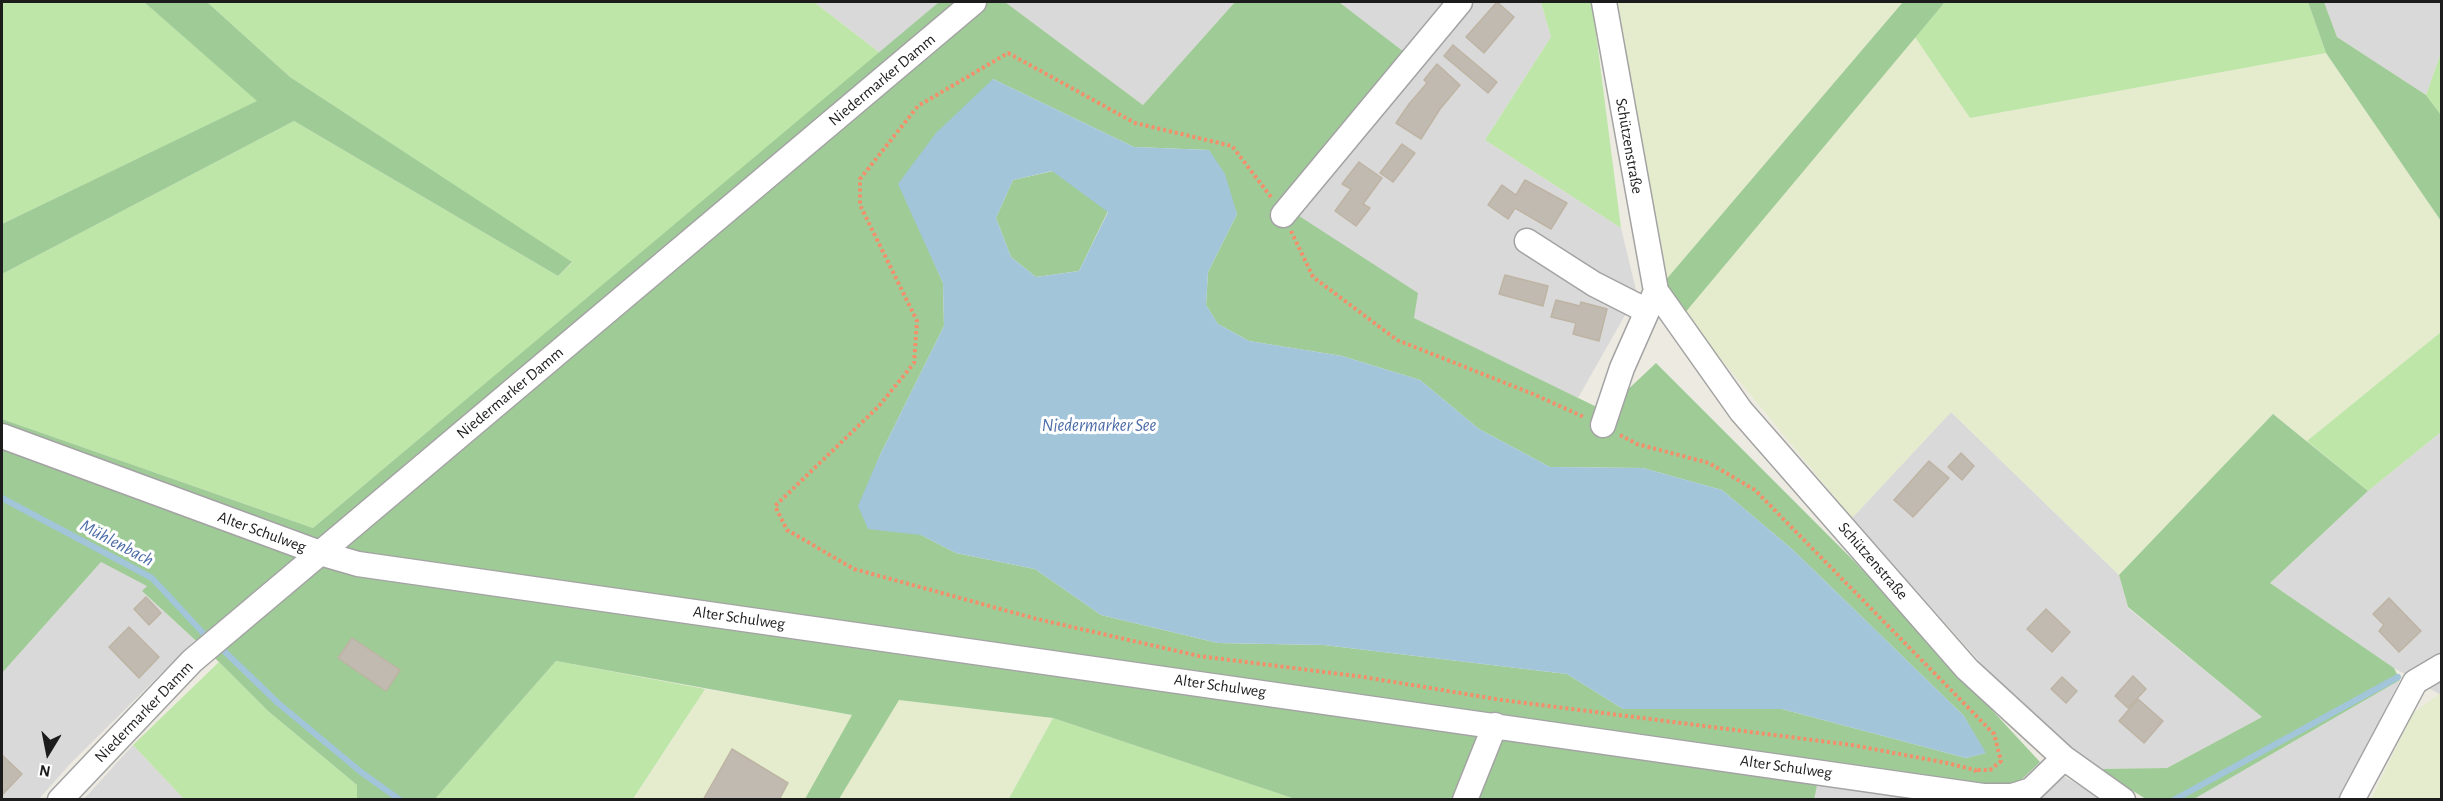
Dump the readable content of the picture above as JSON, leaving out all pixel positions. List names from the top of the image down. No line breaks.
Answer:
{"streets":{"street":["Niedermarker Damm","Schützenstraße","Alter Schulweg"]},"crossings":[["Niedermarker Damm","Alter Schulweg"],["Schützenstraße","Alter Schulweg"]],"water":["Niedermarker See","Mühlenbach"],"north":"bottom"}
